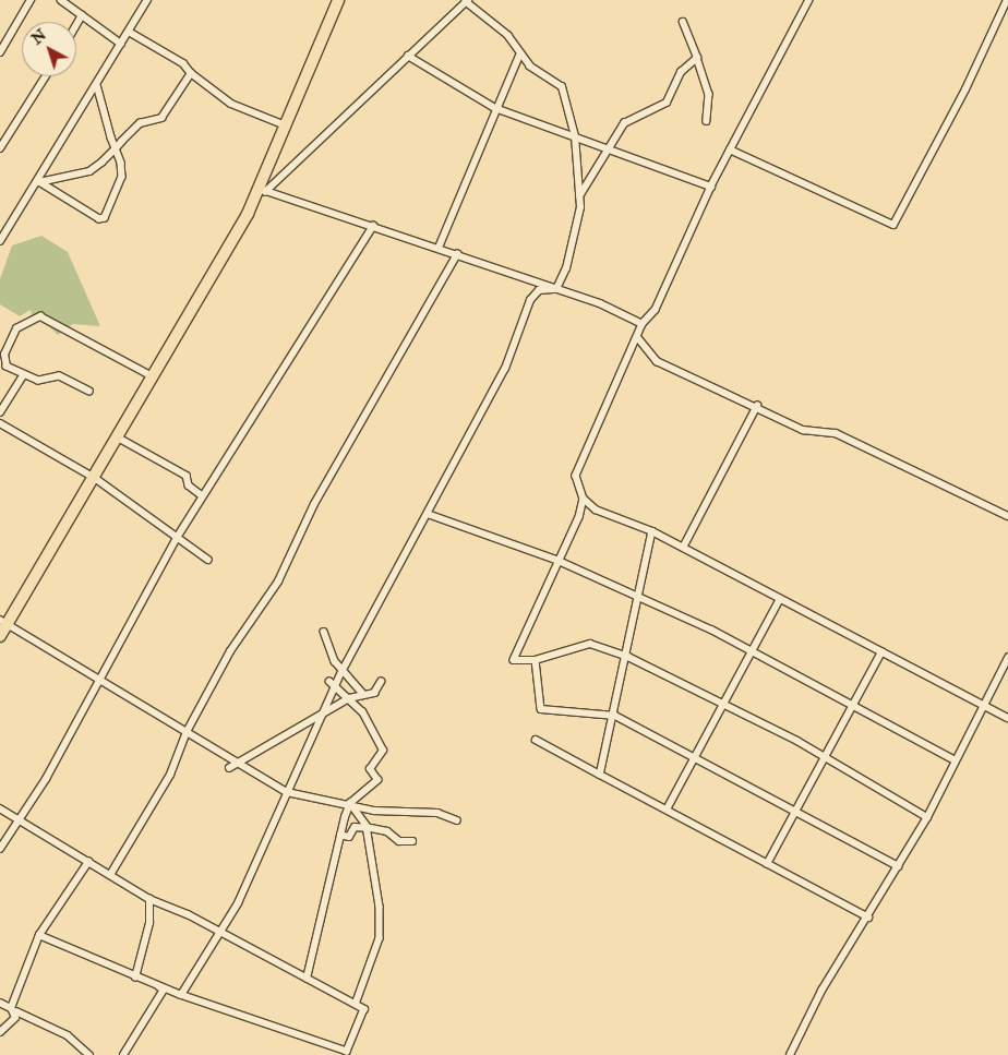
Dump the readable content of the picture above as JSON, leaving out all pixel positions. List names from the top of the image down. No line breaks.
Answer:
{"north":"top left"}
